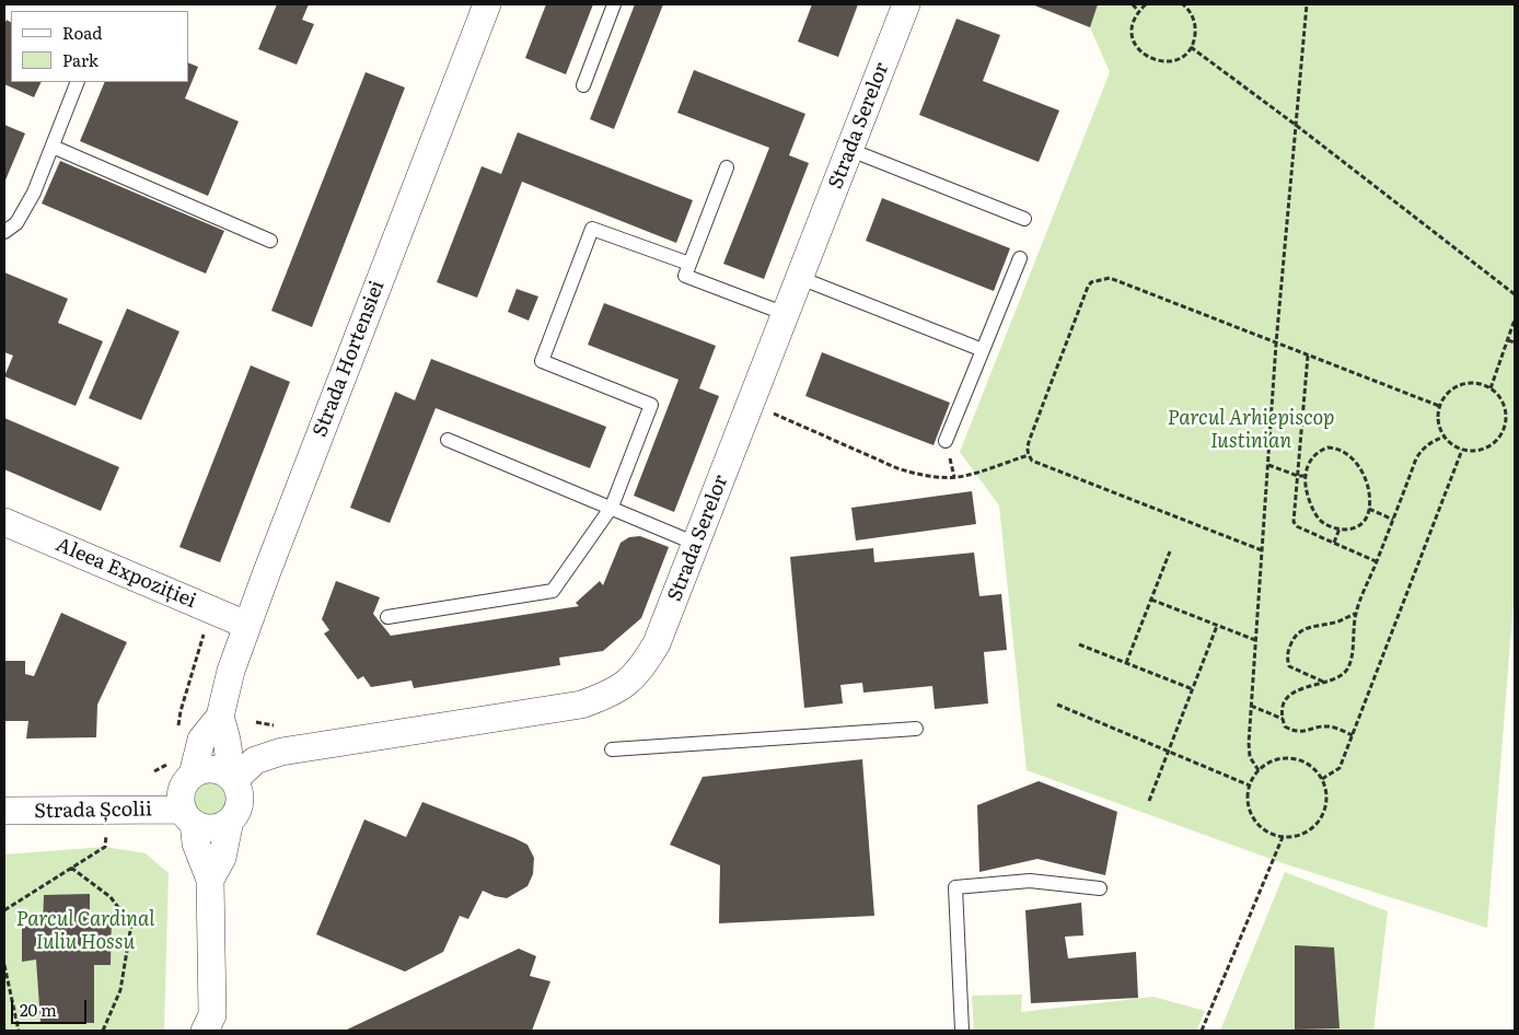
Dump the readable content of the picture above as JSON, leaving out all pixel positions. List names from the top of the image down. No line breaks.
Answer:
{"streets":{"street":["Strada Serelor","Strada Hortensiei","Aleea Expoziției","Strada Școlii"]},"crossings":[["Strada Serelor","Strada Hortensiei"],["Strada Serelor","Strada Școlii"],["Strada Hortensiei","Aleea Expoziției"],["Strada Hortensiei","Strada Școlii"]],"parks":["Parcul Arhiepiscop Iustinian","Parcul Cardinal Iuliu Hossu"],"legend":["Road","Park"],"scale_bar":"20 m"}
